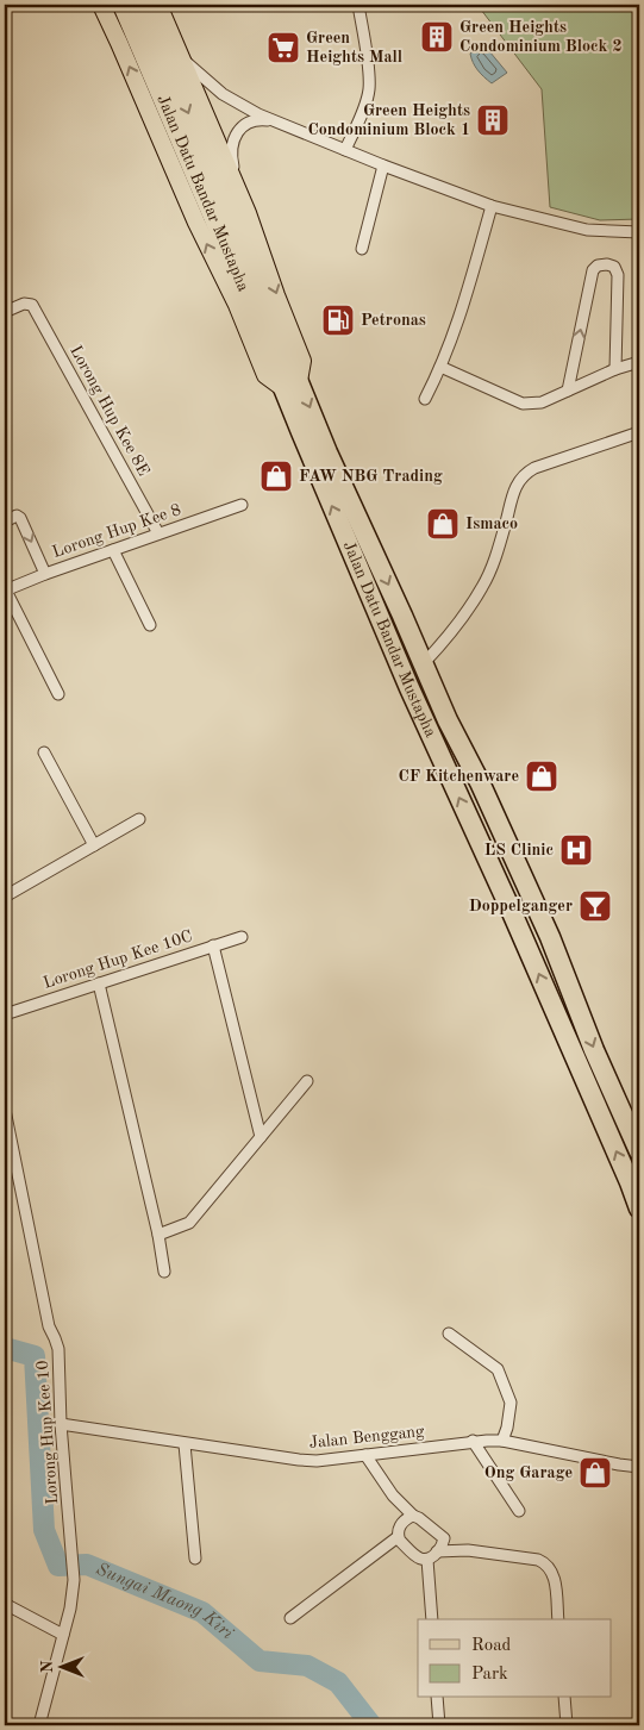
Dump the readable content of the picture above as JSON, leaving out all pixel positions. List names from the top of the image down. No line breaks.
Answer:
{"streets":{"highway":["Jalan Datu Bandar Mustapha"],"street":["Lorong Hup Kee 8E","Lorong Hup Kee 8","Lorong Hup Kee 10C","Lorong Hup Kee 10","Jalan Benggang"]},"crossings":[["Lorong Hup Kee 8E","Lorong Hup Kee 8"],["Lorong Hup Kee 10","Jalan Benggang"]],"water":["Sungai Maong Kiri"],"places":{"building":["Green Heights Condominium Block 2","Green Heights Condominium Block 1"],"supermarket":["Green Heights Mall"],"fuel station":["Petronas"],"shop":["FAW NBG Trading","Ismaco","CF Kitchenware","Ong Garage"],"hospital":["LS Clinic"],"bar":["Doppelganger"]},"legend":["Road","Park"],"north":"left"}
